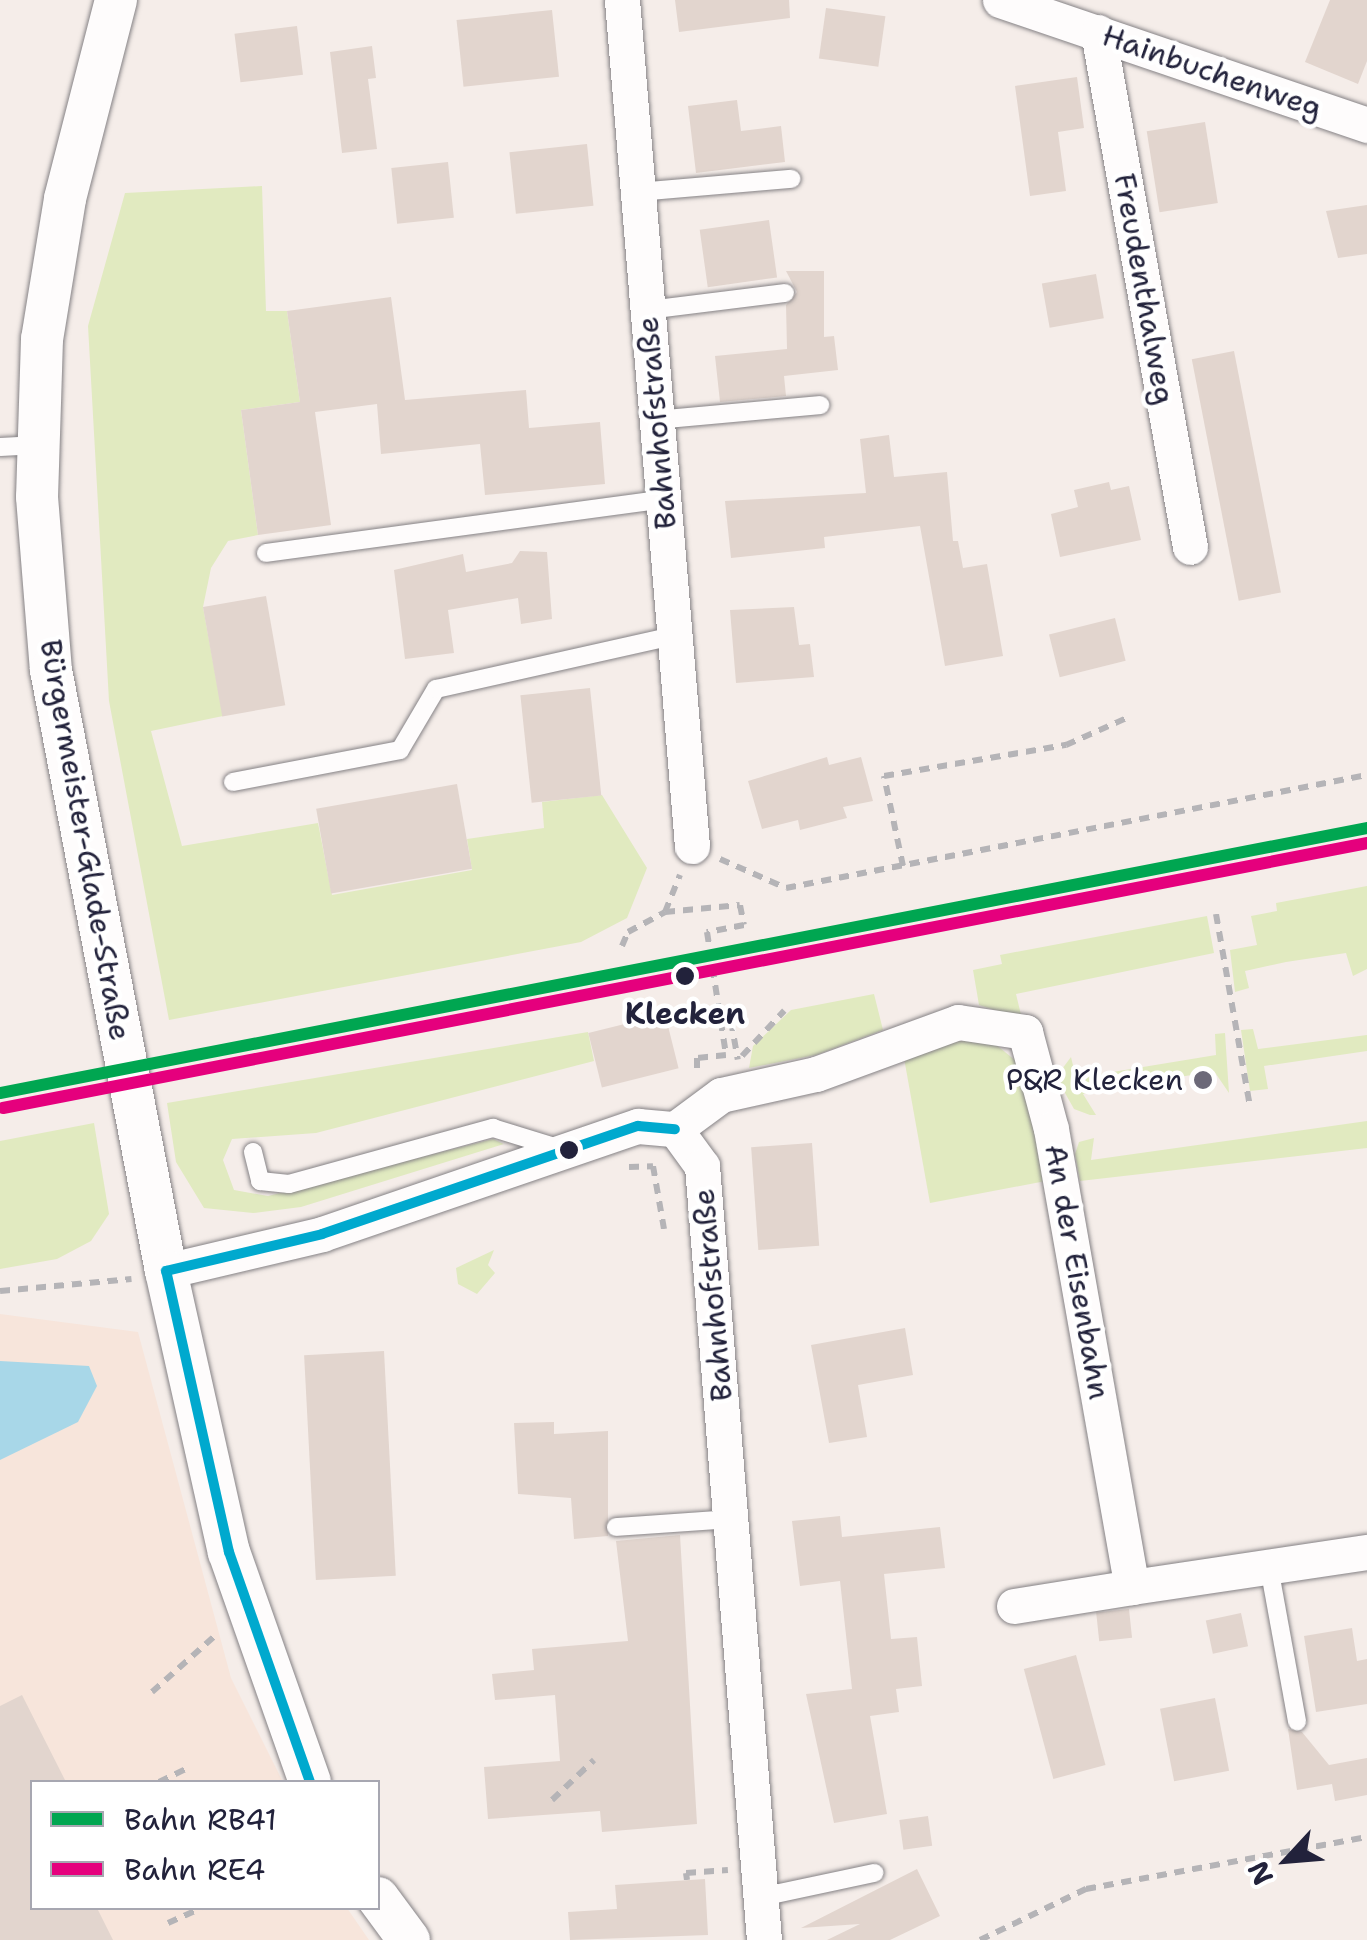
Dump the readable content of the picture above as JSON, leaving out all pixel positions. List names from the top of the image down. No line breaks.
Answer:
{"streets":{"street":["Hainbuchenweg","Freudenthalweg","Bahnhofstraße","Bürgermeister-Glade-Straße","An der Eisenbahn"]},"crossings":[["Hainbuchenweg","Freudenthalweg"],["Bahnhofstraße","An der Eisenbahn"]],"places":["Klecken","P&R Klecken"],"lines":["rail line RB41","rail line RE4"],"legend":["Bahn RB41","Bahn RE4"],"north":"bottom left"}
